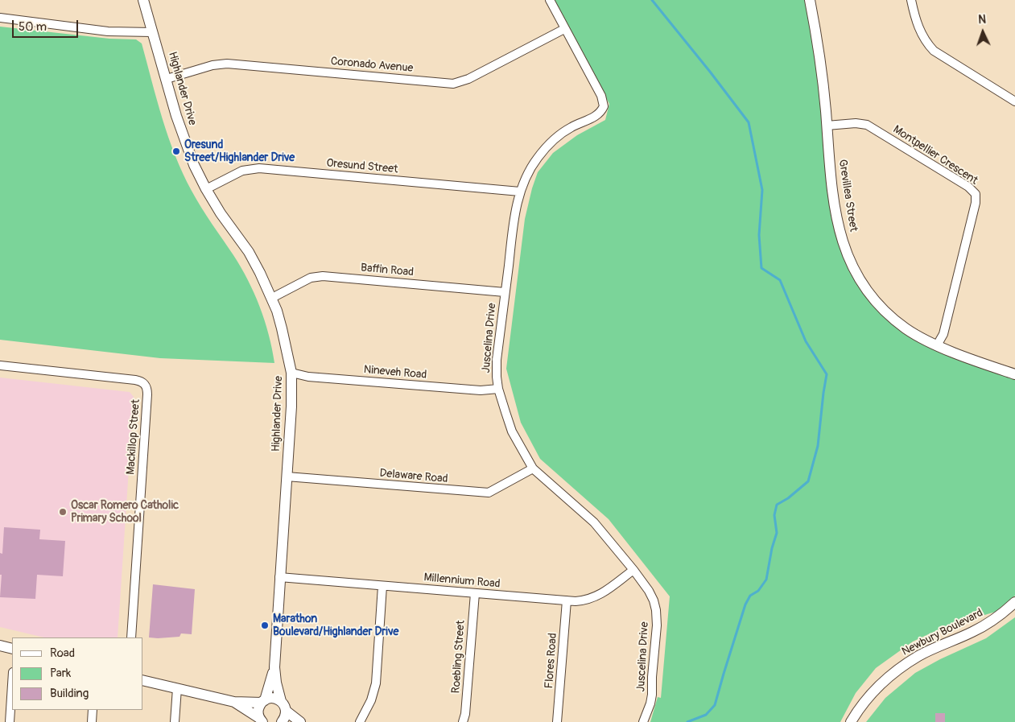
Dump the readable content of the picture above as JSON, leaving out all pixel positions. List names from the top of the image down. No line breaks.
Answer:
{"streets":{"street":["Coronado Avenue","Highlander Drive","Montpellier Crescent","Oresund Street","Grevillea Street","Baffin Road","Juscelina Drive","Nineveh Road","Mackillop Street","Delaware Road","Millennium Road","Newbury Boulevard","Roebling Street","Flores Road"]},"crossings":[["Coronado Avenue","Highlander Drive"],["Coronado Avenue","Juscelina Drive"],["Highlander Drive","Oresund Street"],["Highlander Drive","Baffin Road"],["Highlander Drive","Nineveh Road"],["Highlander Drive","Delaware Road"],["Highlander Drive","Millennium Road"],["Montpellier Crescent","Grevillea Street"],["Oresund Street","Juscelina Drive"],["Baffin Road","Juscelina Drive"],["Juscelina Drive","Nineveh Road"],["Juscelina Drive","Delaware Road"],["Juscelina Drive","Millennium Road"],["Millennium Road","Roebling Street"],["Millennium Road","Flores Road"]],"places":["Oresund Street/Highlander Drive","Oscar Romero Catholic Primary School","Marathon Boulevard/Highlander Drive"],"legend":["Road","Park","Building"],"scale_bar":"50 m","north":"top"}
